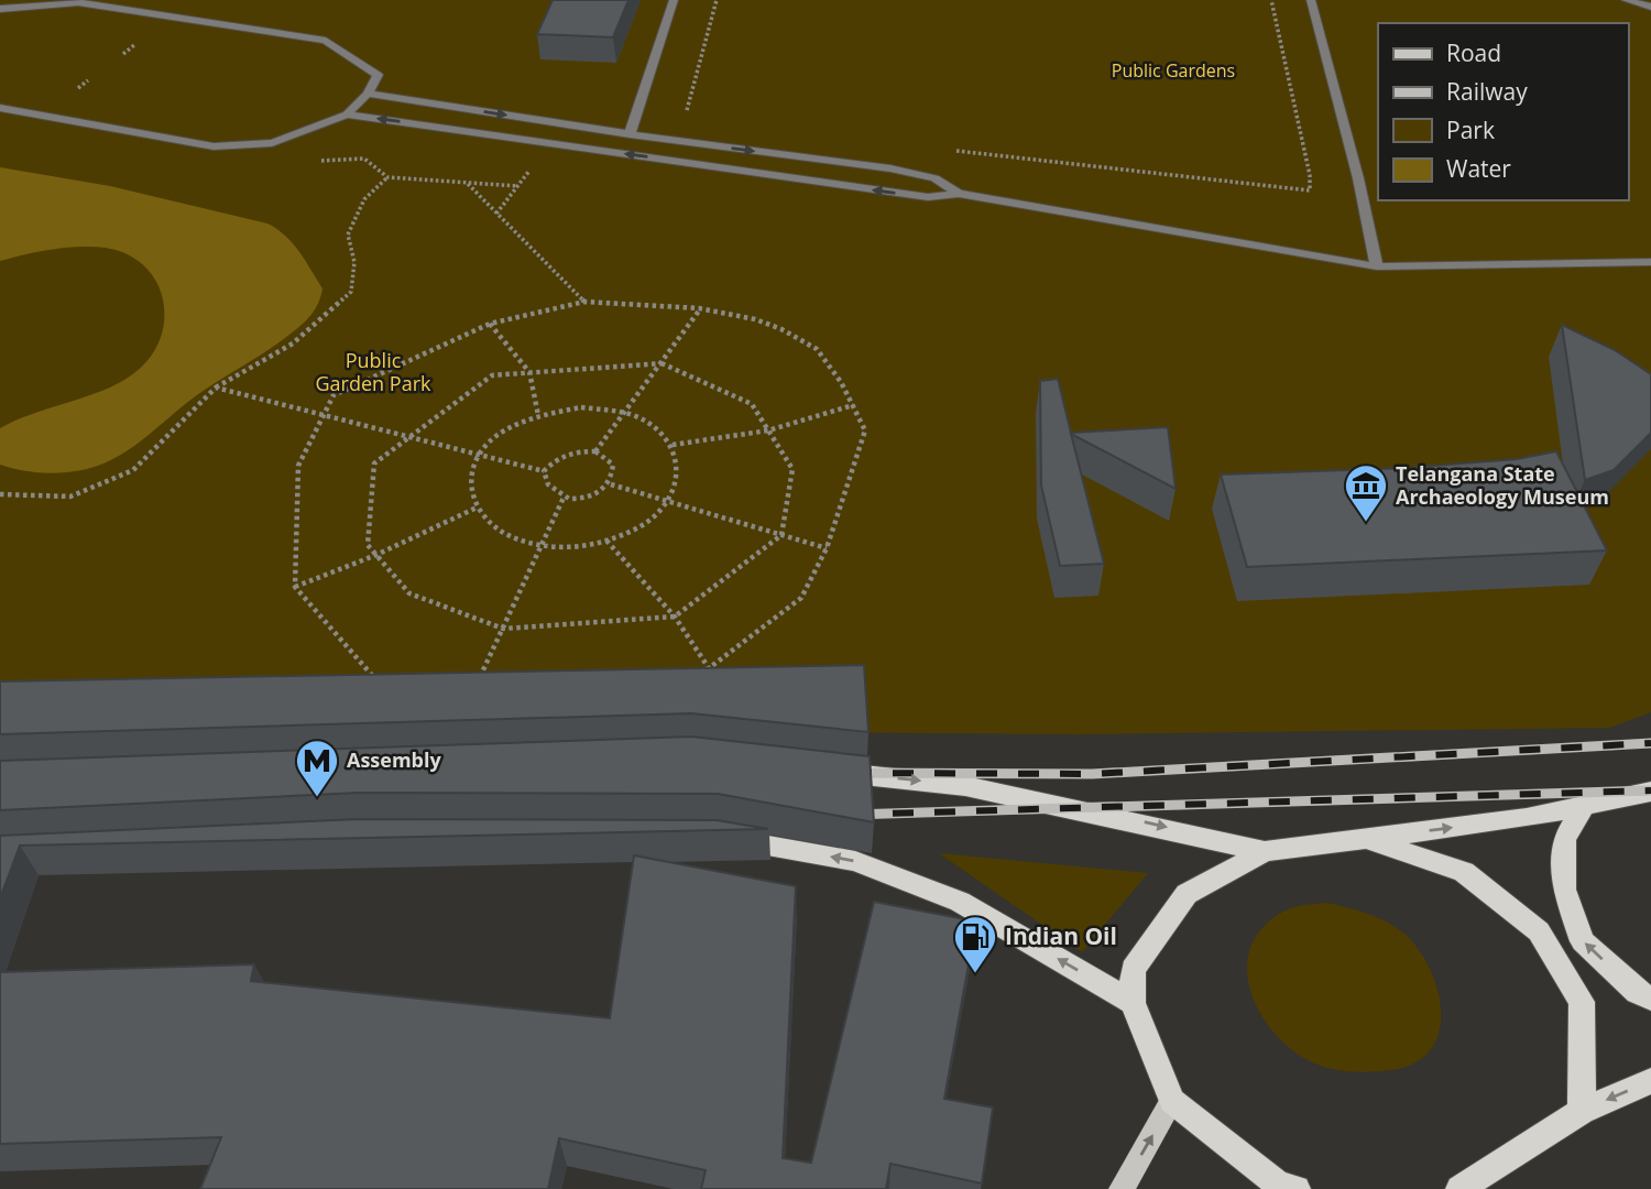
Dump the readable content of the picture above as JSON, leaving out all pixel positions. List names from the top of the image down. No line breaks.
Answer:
{"parks":["Public Gardens","Public Garden Park"],"places":{"museum":["Telangana State Archaeology Museum"],"metro station":["Assembly"],"fuel station":["Indian Oil"]},"legend":["Road","Railway","Park","Water"]}
